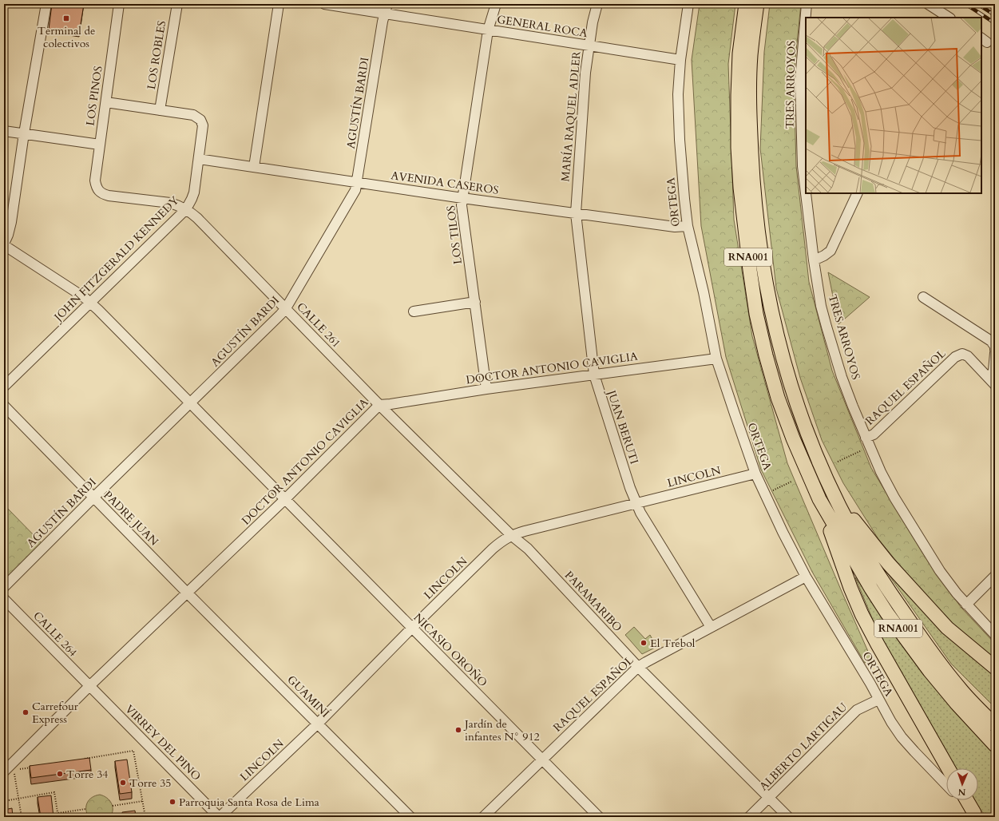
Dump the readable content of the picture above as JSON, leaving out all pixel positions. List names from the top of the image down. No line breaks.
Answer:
{"streets":{"highway":["RNA001"],"street":["GENERAL ROCA","LOS ROBLES","TRES ARROYOS","LOS PINOS","AGUSTÍN BARDI","MARÍA RAQUEL ADLER","AVENIDA CASEROS","ORTEGA","LOS TILOS","JOHN FITZGERALD KENNEDY","CALLE 261","DOCTOR ANTONIO CAVIGLIA","RAQUEL ESPAÑOL","JUAN BERUTI","LINCOLN","PADRE JUAN","PARAMARIBO","CALLE 264","NICASIO OROÑO","GUAMINÍ","VIRREY DEL PINO","ALBERTO LARTIGAU"]},"crossings":[["GENERAL ROCA","AGUSTÍN BARDI"],["GENERAL ROCA","MARÍA RAQUEL ADLER"],["GENERAL ROCA","ORTEGA"],["GENERAL ROCA","LOS TILOS"],["LOS ROBLES","JOHN FITZGERALD KENNEDY"],["TRES ARROYOS","RAQUEL ESPAÑOL"],["LOS PINOS","JOHN FITZGERALD KENNEDY"],["LOS PINOS","CALLE 261"],["AGUSTÍN BARDI","AVENIDA CASEROS"],["AGUSTÍN BARDI","CALLE 261"],["AGUSTÍN BARDI","PADRE JUAN"],["AGUSTÍN BARDI","NICASIO OROÑO"],["MARÍA RAQUEL ADLER","AVENIDA CASEROS"],["MARÍA RAQUEL ADLER","JUAN BERUTI"],["AVENIDA CASEROS","ORTEGA"],["AVENIDA CASEROS","LOS TILOS"],["AVENIDA CASEROS","JOHN FITZGERALD KENNEDY"],["AVENIDA CASEROS","JUAN BERUTI"],["ORTEGA","DOCTOR ANTONIO CAVIGLIA"],["ORTEGA","RAQUEL ESPAÑOL"],["ORTEGA","LINCOLN"],["ORTEGA","ALBERTO LARTIGAU"],["LOS TILOS","DOCTOR ANTONIO CAVIGLIA"],["JOHN FITZGERALD KENNEDY","CALLE 261"],["JOHN FITZGERALD KENNEDY","NICASIO OROÑO"],["CALLE 261","DOCTOR ANTONIO CAVIGLIA"],["CALLE 261","PARAMARIBO"],["DOCTOR ANTONIO CAVIGLIA","JUAN BERUTI"],["DOCTOR ANTONIO CAVIGLIA","PADRE JUAN"],["DOCTOR ANTONIO CAVIGLIA","PARAMARIBO"],["DOCTOR ANTONIO CAVIGLIA","CALLE 264"],["DOCTOR ANTONIO CAVIGLIA","NICASIO OROÑO"],["DOCTOR ANTONIO CAVIGLIA","GUAMINÍ"],["DOCTOR ANTONIO CAVIGLIA","VIRREY DEL PINO"],["RAQUEL ESPAÑOL","JUAN BERUTI"],["RAQUEL ESPAÑOL","PARAMARIBO"],["RAQUEL ESPAÑOL","NICASIO OROÑO"],["JUAN BERUTI","LINCOLN"],["LINCOLN","PARAMARIBO"],["LINCOLN","NICASIO OROÑO"],["LINCOLN","GUAMINÍ"],["LINCOLN","VIRREY DEL PINO"],["PADRE JUAN","GUAMINÍ"],["PARAMARIBO","ALBERTO LARTIGAU"],["CALLE 264","VIRREY DEL PINO"]],"places":{"transit":["Terminal de colectivos"],"other":["El Trebol","Carrefour Express","Jardín de infantes N° 912","Torre 34","Torre 35","Parroquia Santa Rosa de Lima"]},"north":"bottom"}
